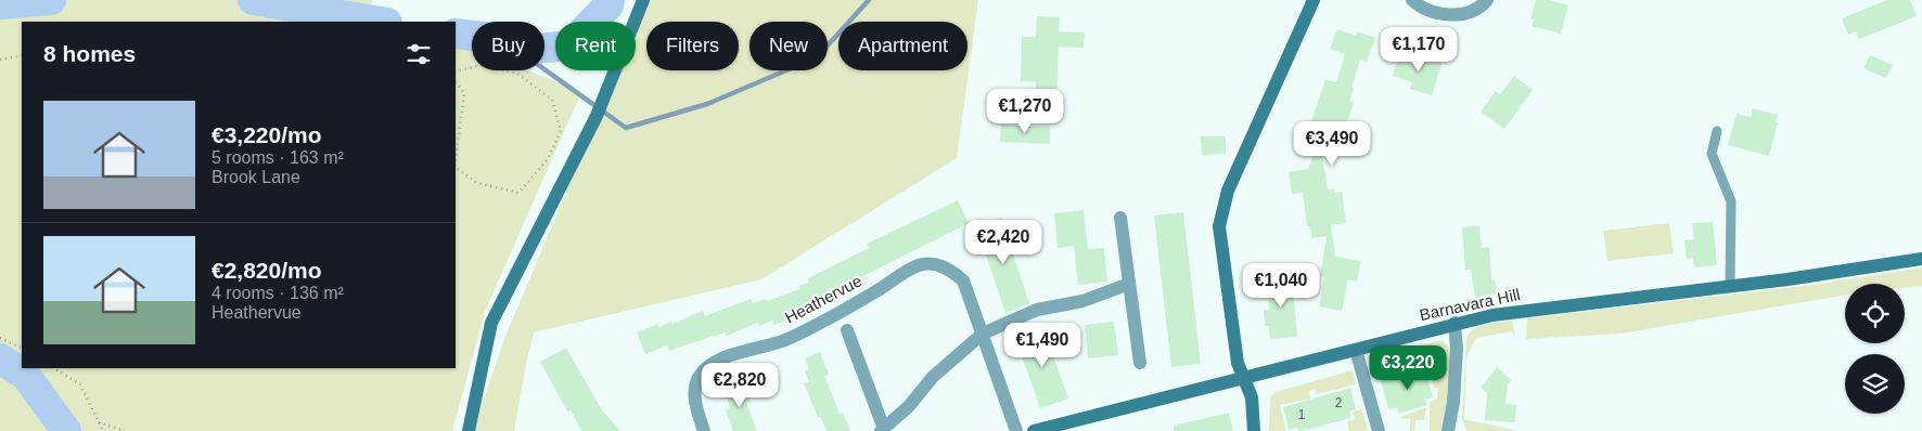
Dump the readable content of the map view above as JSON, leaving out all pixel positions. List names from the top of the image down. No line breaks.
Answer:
{"streets":{"main road":["Barnavara Hill"],"street":["Heathervue"]},"house_numbers":["2","1"],"page":{"chip":["Buy","Rent","Filters","New","Apartment"],"heading":"8 homes","price":["€1,170","€1,270","€3,490","€2,420","€1,040","€1,490","€3,220","€2,820"],"list":[{"name":"€3,220/mo","note":"5 rooms · 163 m² · Brook Lane"},{"name":"€2,820/mo","note":"4 rooms · 136 m² · Heathervue"}]}}
